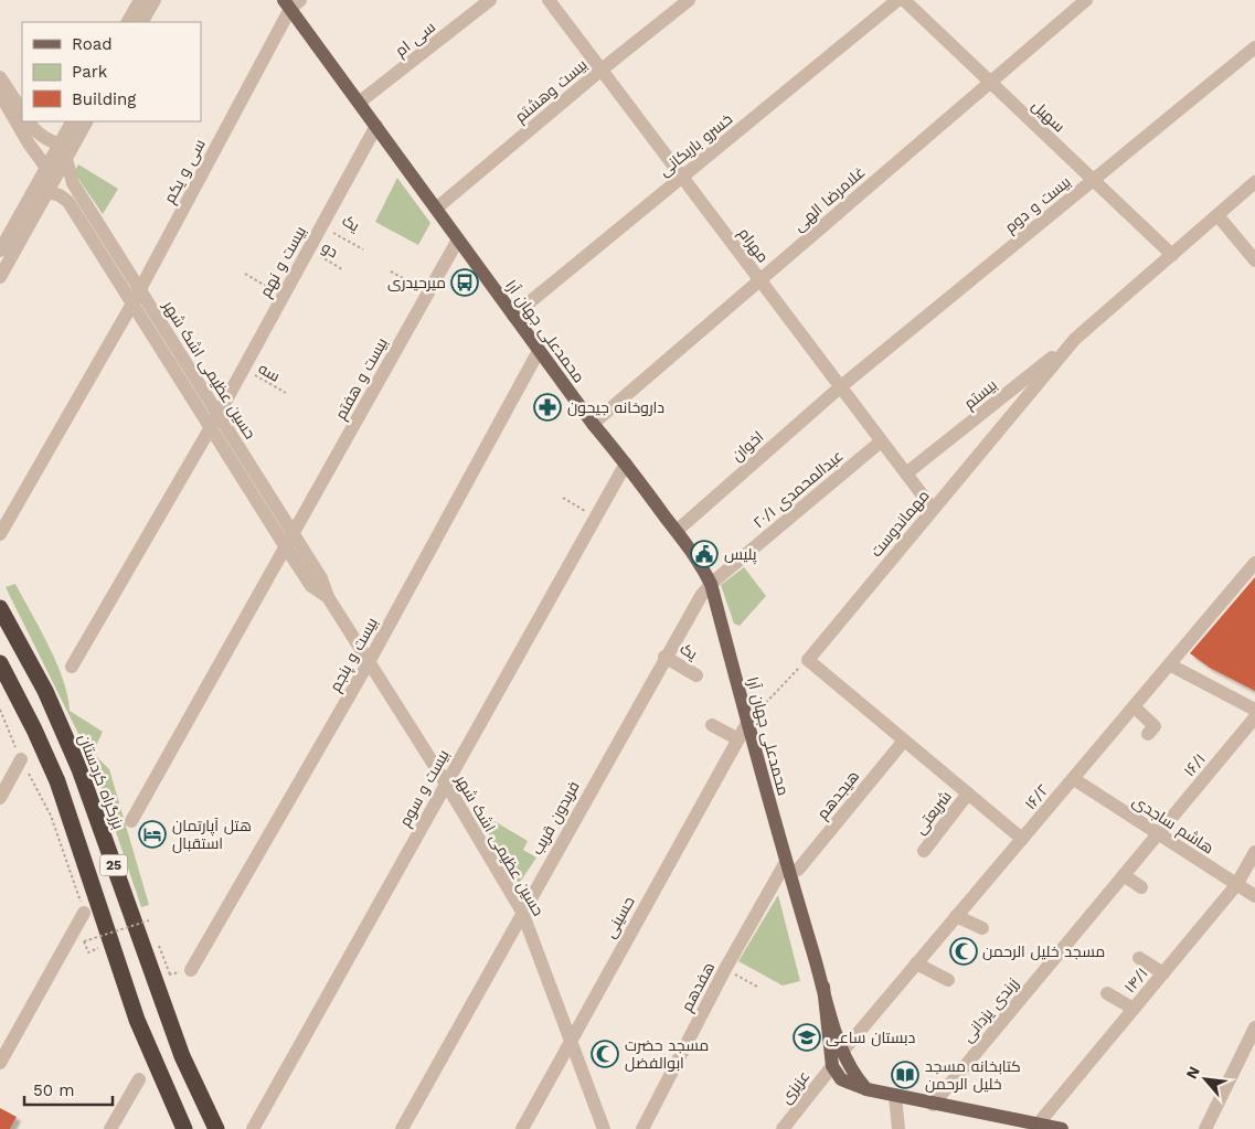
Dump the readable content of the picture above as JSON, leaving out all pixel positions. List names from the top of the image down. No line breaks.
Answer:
{"streets":{"highway":["بزرگراه کردستان","25"],"main road":["محمدعلی جهان آرا"],"street":["سی ام","بیست وهشتم","سهیل","خسرو باریکانی","سی و یکم","غلامرضا الهی","بیست و دوم","یک","مهرام","بیست و نهم","حسین عظیمی اشک شهر","بیست و هفتم","بیستم","اخوان","عبدالمحمدی ۲۰/۱","مهماندوست","بیست و پنجم","۱۶/۱","بیست و سوم","هیجدهم","۱۶/۲","شریعتی","فریدون قریب","هاشم ساجدی","حسینی","۱۴/۱","هفدهم","زرندی یزدانی","عزیزی"],"path":["دو","سه"]},"crossings":[["سی ام","محمدعلی جهان آرا"],["بیست وهشتم","مهرام"],["بیست وهشتم","محمدعلی جهان آرا"],["سهیل","غلامرضا الهی"],["سهیل","بیست و دوم"],["سهیل","مهماندوست"],["خسرو باریکانی","مهرام"],["خسرو باریکانی","محمدعلی جهان آرا"],["سی و یکم","محمدعلی جهان آرا"],["سی و یکم","حسین عظیمی اشک شهر"],["غلامرضا الهی","مهرام"],["غلامرضا الهی","محمدعلی جهان آرا"],["بیست و دوم","مهرام"],["بیست و دوم","اخوان"],["یک","بیست و نهم"],["یک","فریدون قریب"],["مهرام","بیستم"],["مهرام","اخوان"],["مهرام","عبدالمحمدی ۲۰/۱"],["مهرام","مهماندوست"],["دو","بیست و نهم"],["بیست و نهم","محمدعلی جهان آرا"],["بیست و نهم","حسین عظیمی اشک شهر"],["بیست و نهم","سه"],["محمدعلی جهان آرا","بیست و هفتم"],["محمدعلی جهان آرا","اخوان"],["محمدعلی جهان آرا","عبدالمحمدی ۲۰/۱"],["محمدعلی جهان آرا","بیست و پنجم"],["محمدعلی جهان آرا","بیست و سوم"],["محمدعلی جهان آرا","هیجدهم"],["محمدعلی جهان آرا","فریدون قریب"],["محمدعلی جهان آرا","حسینی"],["محمدعلی جهان آرا","هفدهم"],["حسین عظیمی اشک شهر","بیست و هفتم"],["حسین عظیمی اشک شهر","بیست و پنجم"],["حسین عظیمی اشک شهر","بیست و سوم"],["حسین عظیمی اشک شهر","فریدون قریب"],["حسین عظیمی اشک شهر","حسینی"],["بیستم","مهماندوست"],["عبدالمحمدی ۲۰/۱","فریدون قریب"],["۱۶/۱","هاشم ساجدی"],["۱۶/۱","زرندی یزدانی"],["هیجدهم","هفدهم"],["۱۶/۲","هاشم ساجدی"],["هاشم ساجدی","۱۴/۱"],["هاشم ساجدی","زرندی یزدانی"]],"places":{"bus stop":["میرحیدری"],"pharmacy":["داروخانه جیحون"],"public building":["پلیس"],"hotel":["هتل آپارتمان استقبال"],"mosque":["مسجد خلیل الرحمن","مسجد حضرت ابوالفضل"],"school or university":["دبستان ساعی"],"library":["كتابخانه مسجد خليل الرحمن"]},"legend":["Road","Park","Building"],"scale_bar":"50 m","north":"top left"}
